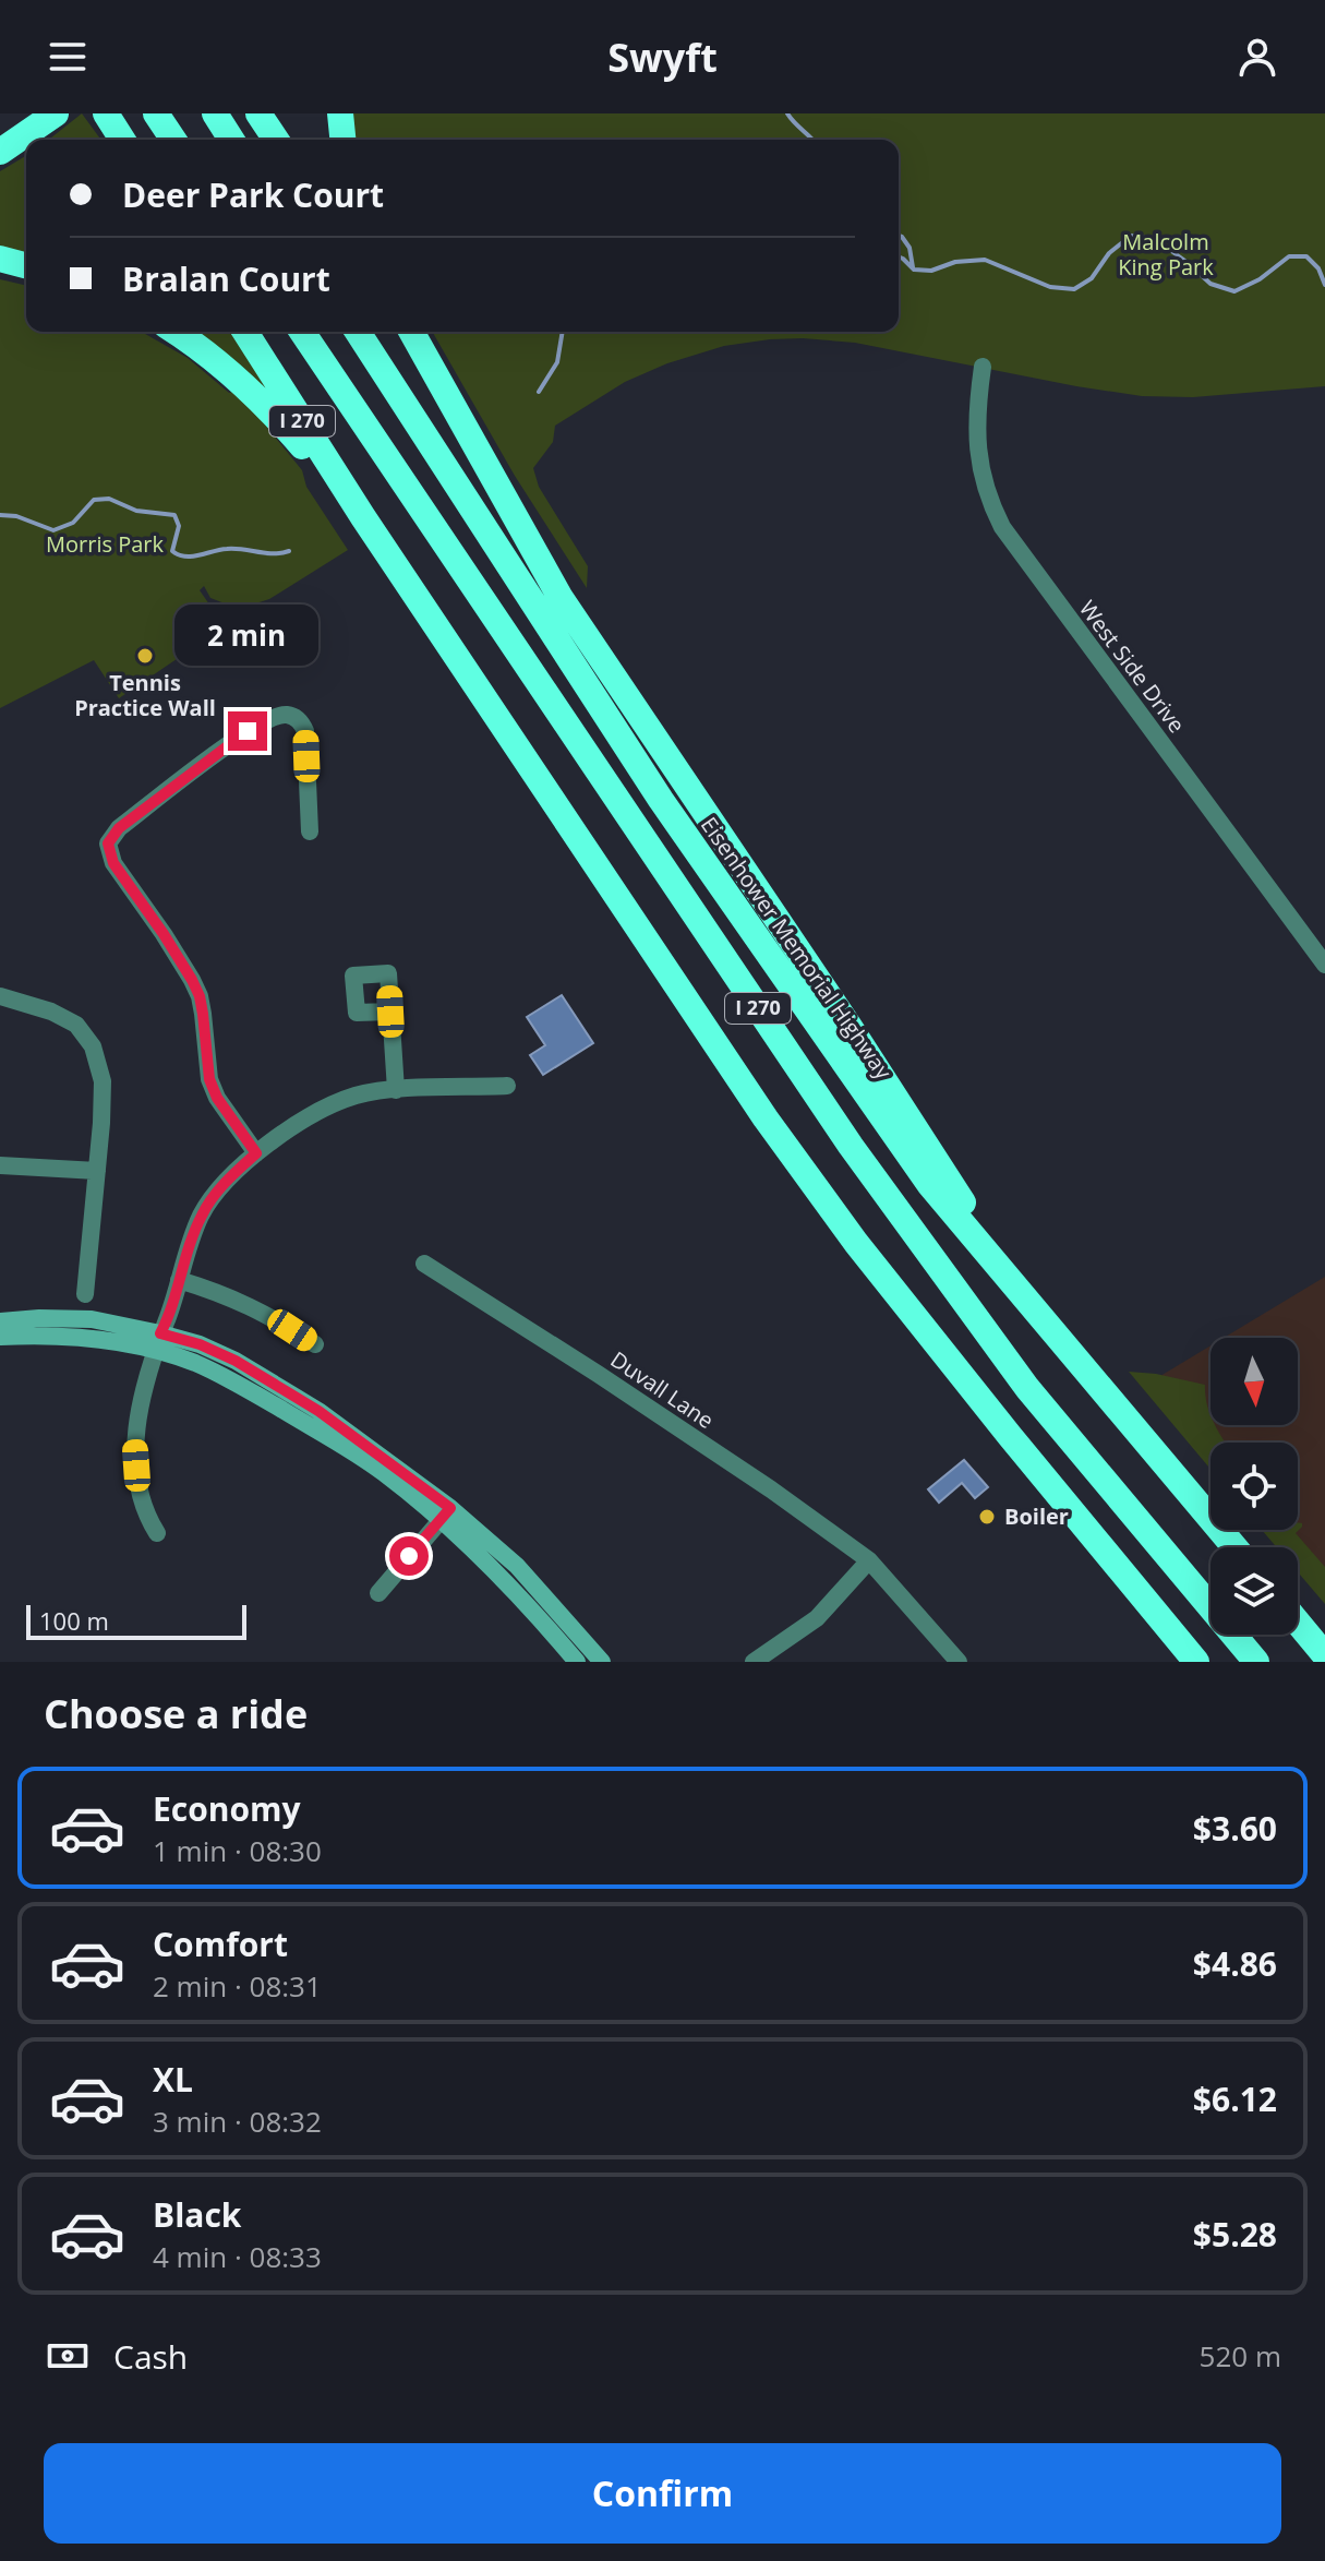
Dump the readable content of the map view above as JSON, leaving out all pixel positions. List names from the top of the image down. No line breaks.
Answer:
{"streets":{"highway":["I 270","Eisenhower Memorial Highway"],"street":["West Side Drive","Duvall Lane"]},"parks":["Malcolm King Park","Morris Park"],"places":["Tennis Practice Wall","Boiler"],"scale_bar":"100 m","north":"bottom","page":{"header":"Swyft","banner":["Deer Park Court","Bralan Court"],"bubble":"2 min","scale":"100 m","heading":"Choose a ride","list":[{"name":"Economy","note":"1 min · 08:30","value":"$3.60"},{"name":"Comfort","note":"2 min · 08:31","value":"$4.86"},{"name":"XL","note":"3 min · 08:32","value":"$6.12"},{"name":"Black","note":"4 min · 08:33","value":"$5.28"}],"pay":["Cash","520 m"],"buttons":"Confirm"}}
